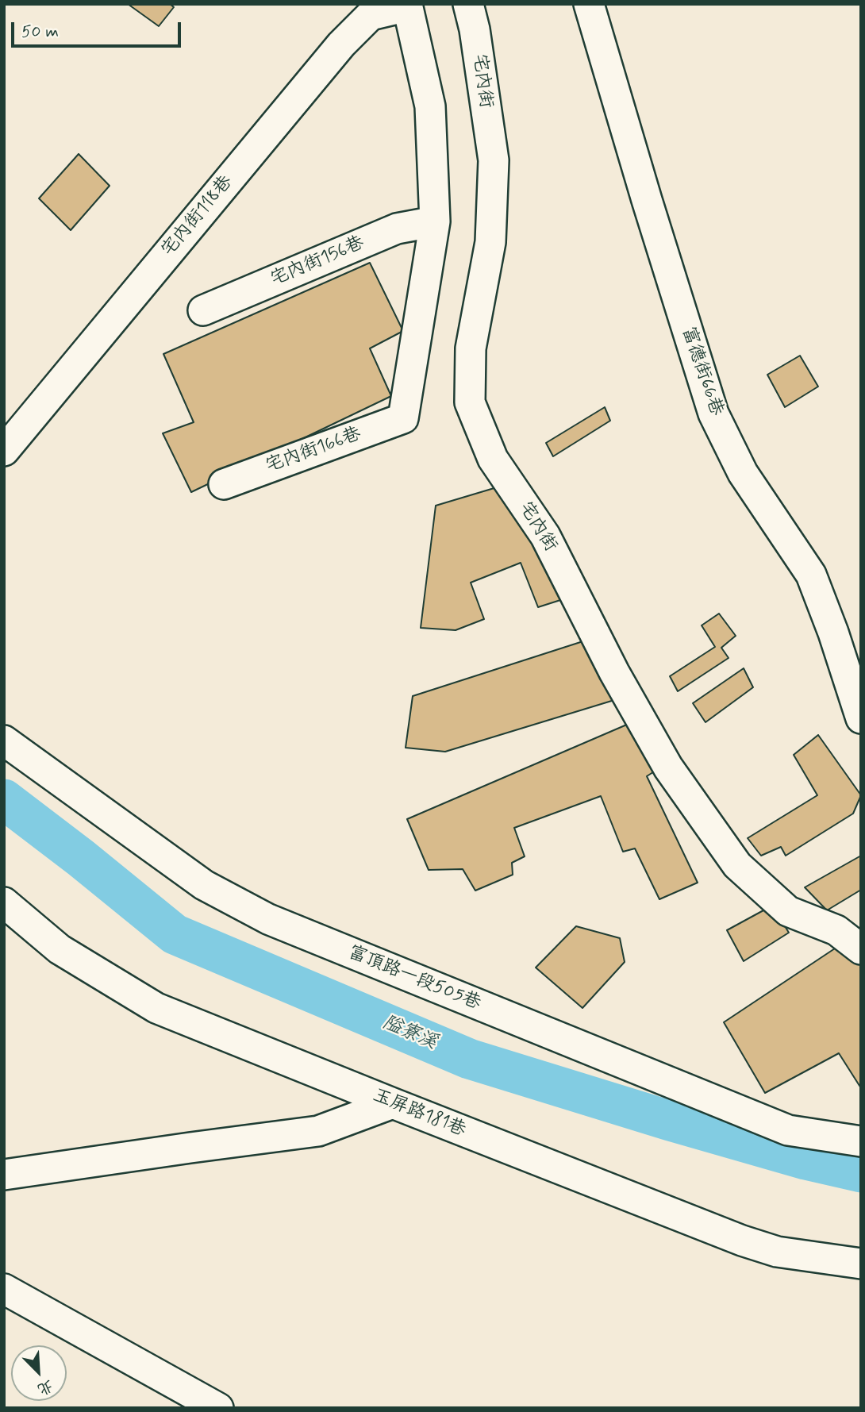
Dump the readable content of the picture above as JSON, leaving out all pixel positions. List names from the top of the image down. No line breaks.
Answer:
{"streets":{"street":["宅內街","宅內街118巷","宅內街156巷","富德街66巷","宅內街166巷","富頂路一段505巷","玉屏路181巷"]},"crossings":[["宅內街156巷","宅內街166巷"]],"water":["隘寮溪"],"scale_bar":"50 m","north":"bottom right"}
